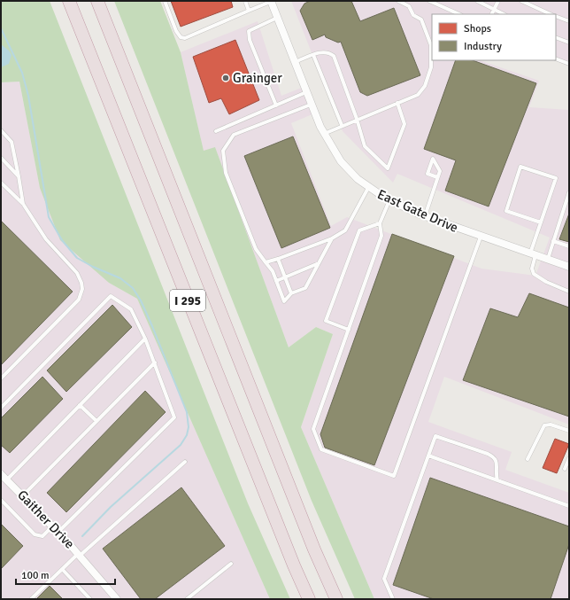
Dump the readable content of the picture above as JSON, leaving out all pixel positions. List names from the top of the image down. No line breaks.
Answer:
{"streets":{"highway":["I 295"],"street":["East Gate Drive","Gaither Drive"]},"places":["Grainger"],"legend":["Shops","Industry"],"scale_bar":"100 m"}
